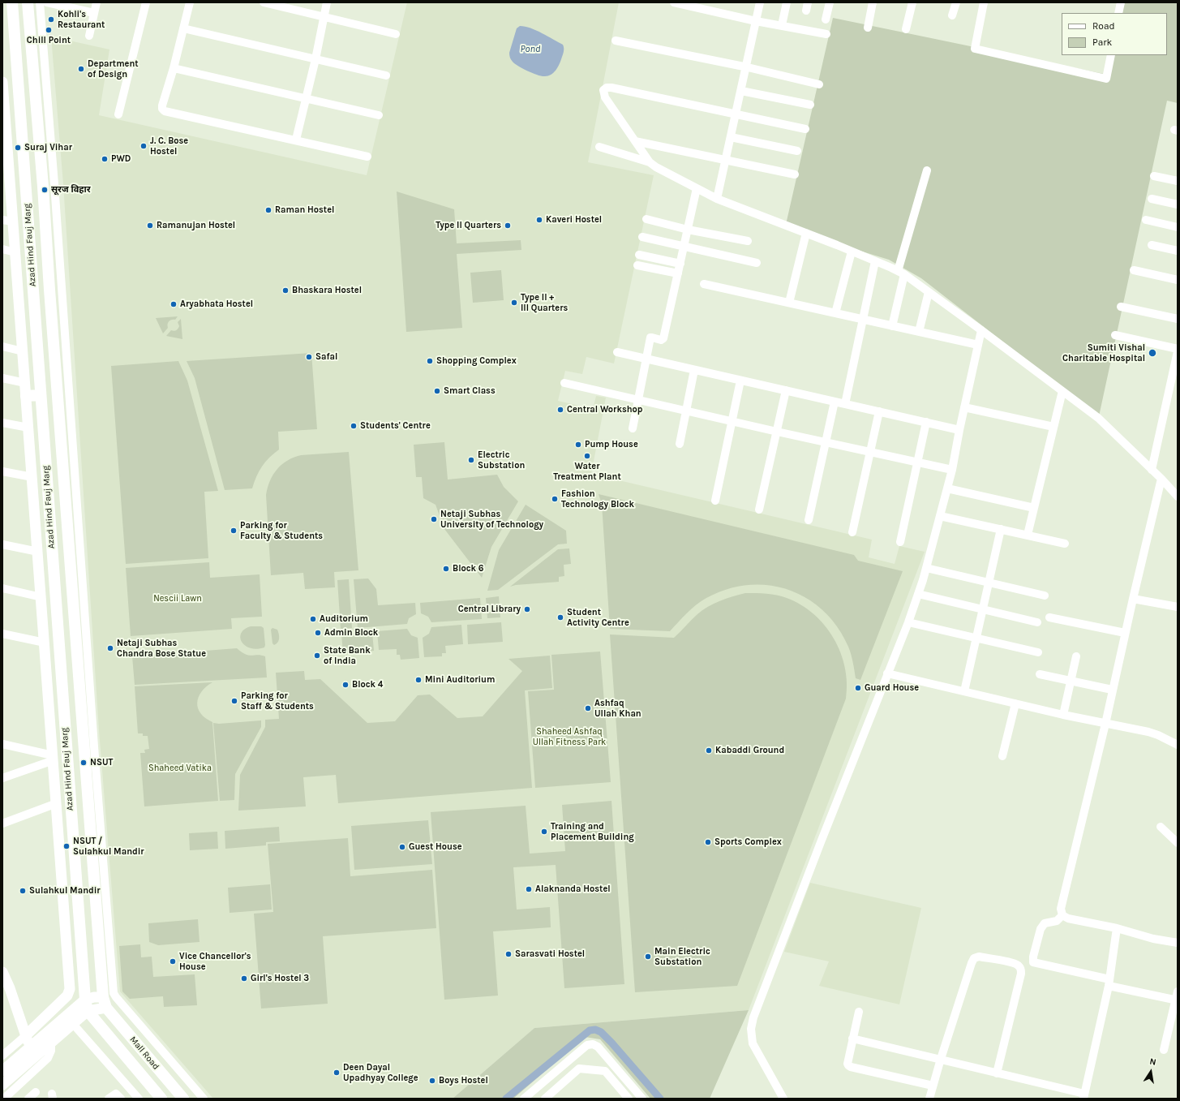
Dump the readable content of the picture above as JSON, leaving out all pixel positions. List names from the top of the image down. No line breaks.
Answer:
{"streets":{"main road":["Azad Hind Fauj Marg","Mall Road"]},"crossings":[["Azad Hind Fauj Marg","Mall Road"]],"water":["Pond"],"parks":["Nescii Lawn","Shaheed Ashfaq Ullah Fitness Park","Shaheed Vatika"],"places":["Kohli's Restaurant","Chill Point","Department of Design","J. C. Bose Hostel","Suraj Vihar","PWD","सूरज विहार","Raman Hostel","Kaveri Hostel","Ramanujan Hostel","Type II Quarters","Bhaskara Hostel","Type II + III Quarters","Aryabhata Hostel","Sumiti Vishal Charitable Hospital","Safal","Shopping Complex","Smart Class","Central Workshop","Students' Centre","Pump House","Water Treatment Plant","Electric Substation","Fashion Technology Block","Netaji Subhas University of Technology","Parking for Faculty & Students","Block 6","Central Library","Student Activity Centre","Auditorium","Admin Block","Netaji Subhas Chandra Bose Statue","State Bank of India","Mini Auditorium","Block 4","Guard House","Parking for Staff & Students","Ashfaq Ullah Khan","Kabaddi Ground","NSUT","Training and Placement Building","Sports Complex","NSUT / Sulahkul Mandir","Guest House","Alaknanda Hostel","Sulahkul Mandir","Sarasvati Hostel","Main Electric Substation","Vice Chancellor's House","Girl's Hostel 3","Deen Dayal Upadhyay College","Boys Hostel"],"legend":["Road","Park"],"north":"top"}
